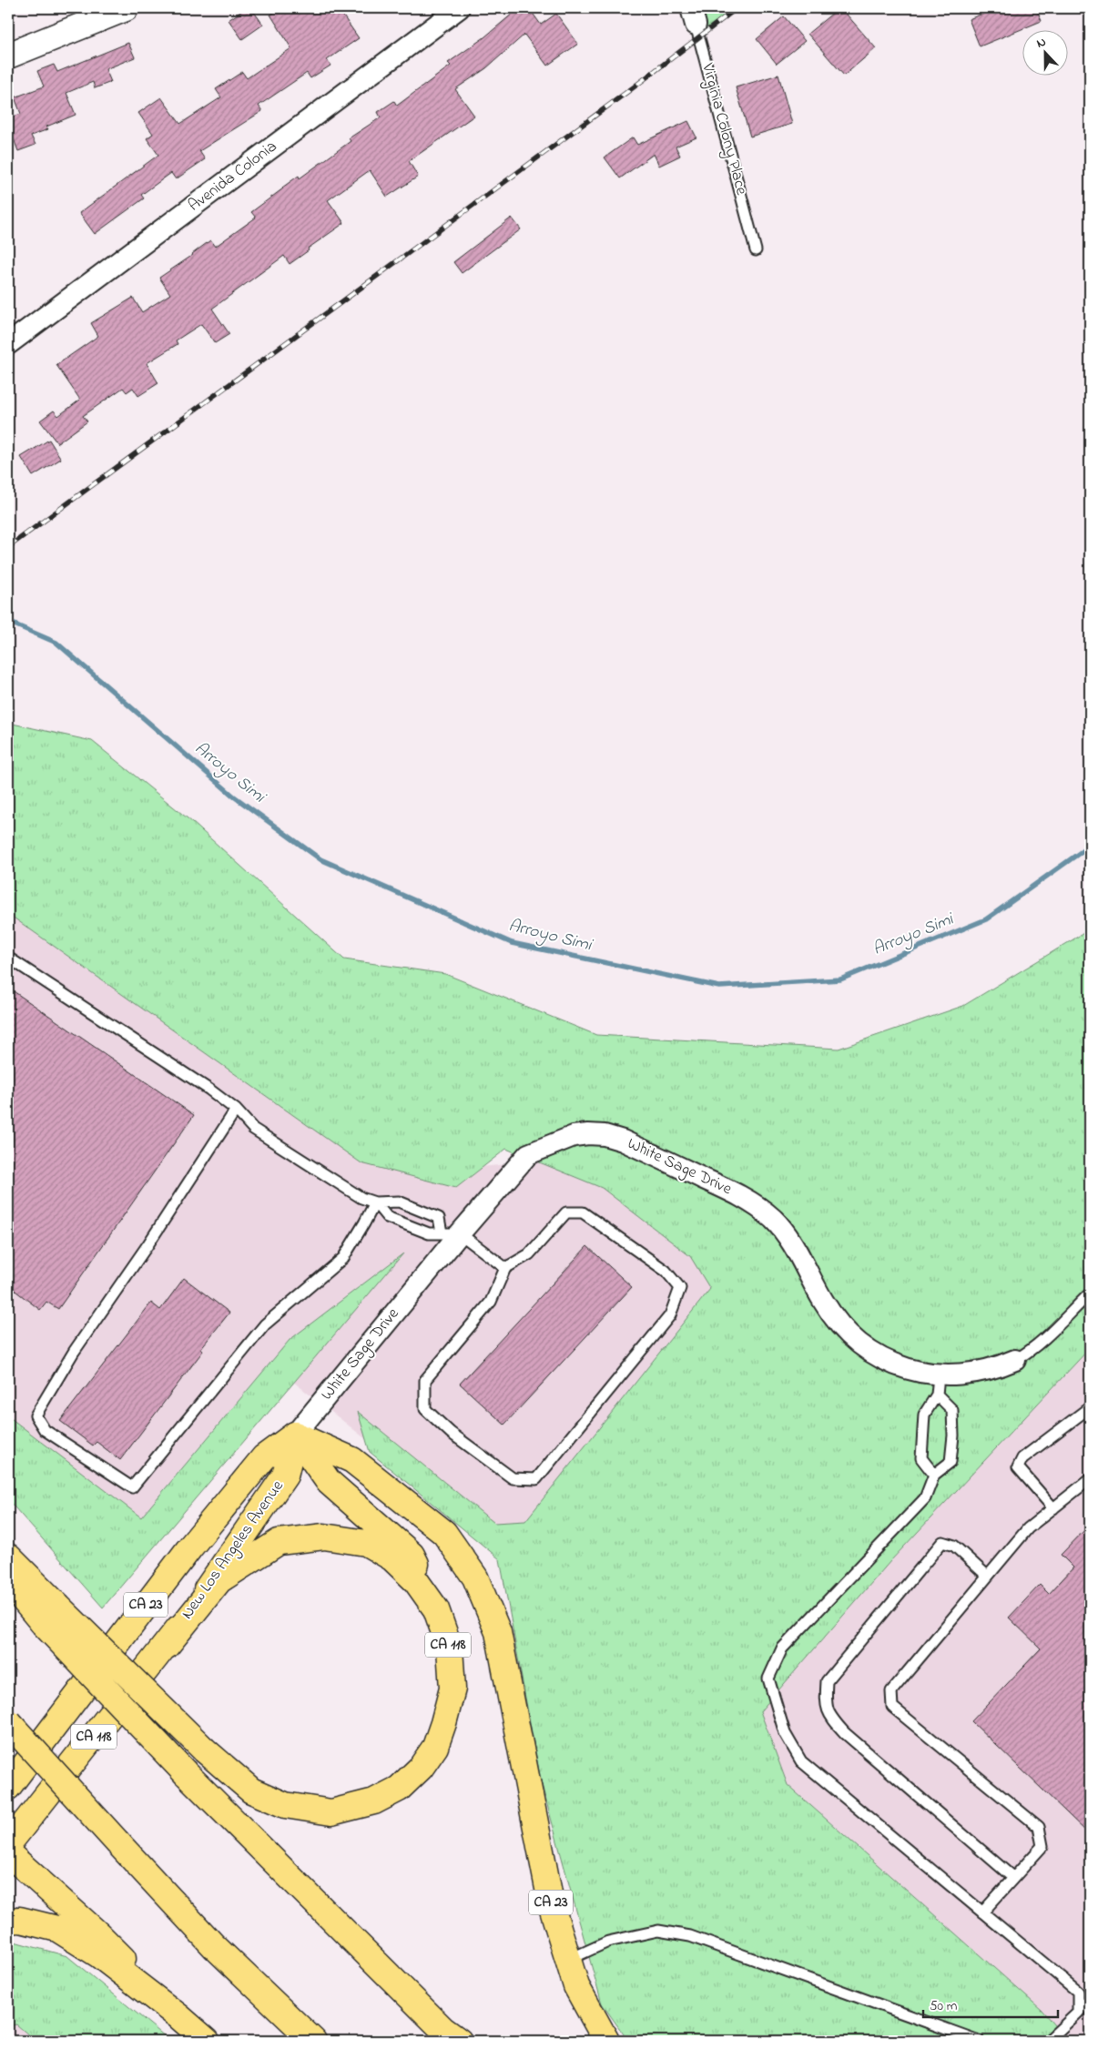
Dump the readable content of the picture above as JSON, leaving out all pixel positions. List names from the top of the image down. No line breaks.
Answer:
{"streets":{"main road":["New Los Angeles Avenue","CA 23","CA 118"],"street":["Avenida Colonia","White Sage Drive"],"lane":["Virginia Colony Place"]},"crossings":[["White Sage Drive","New Los Angeles Avenue"],["White Sage Drive","CA 23"],["New Los Angeles Avenue","CA 23"],["New Los Angeles Avenue","CA 118"]],"water":["Arroyo Simi"],"scale_bar":"50 m","north":"top"}
